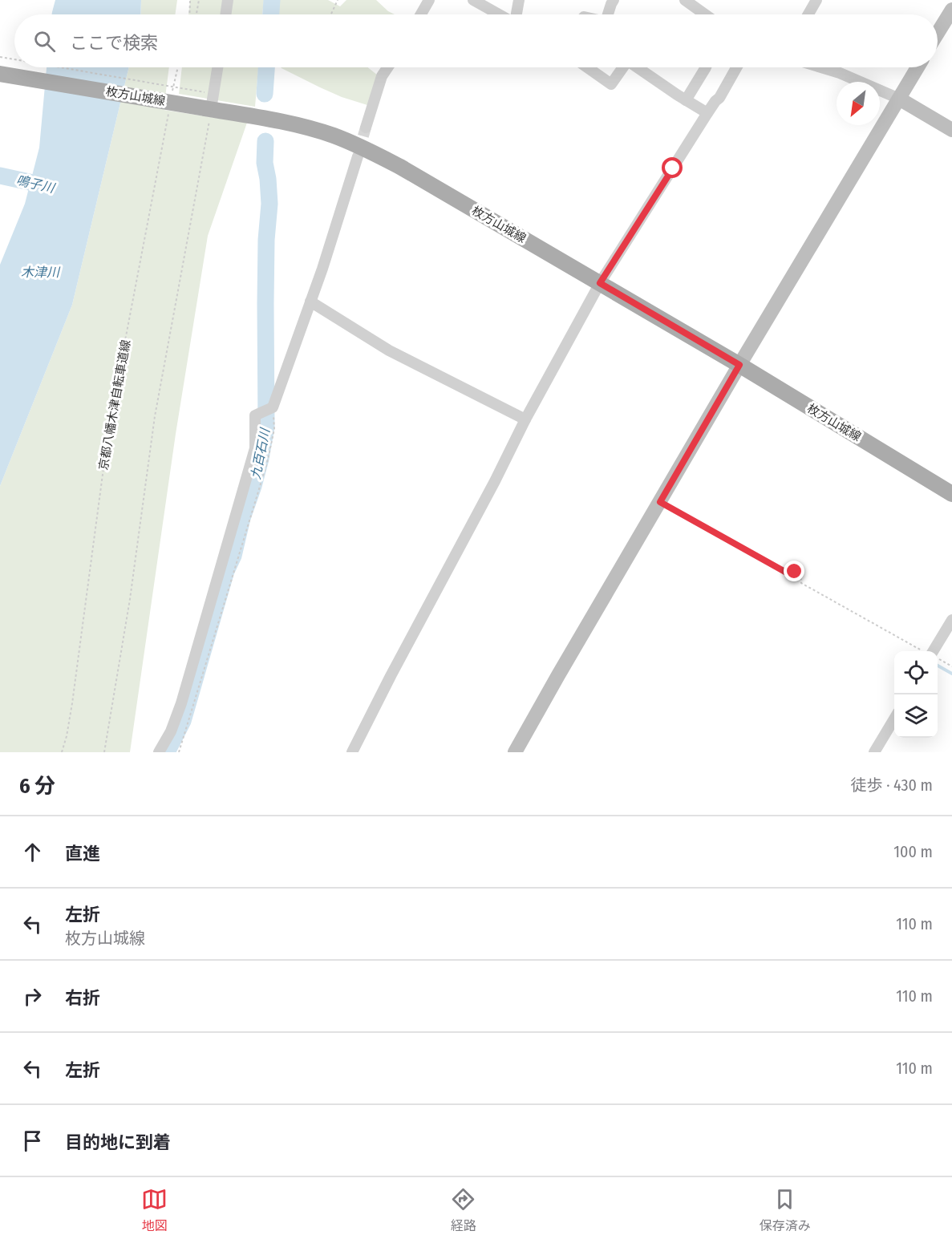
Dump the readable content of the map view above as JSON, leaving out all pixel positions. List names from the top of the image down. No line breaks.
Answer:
{"streets":{"main road":["枚方山城線"],"path":["京都八幡木津自転車道線"]},"water":["鳴子川","木津川","九百石川"],"north":"bottom left","page":{"search":"ここで検索","heading":["6 分","徒歩 · 430 m"],"list":[["直進","100 m"],["左折","枚方山城線","110 m"],["右折","110 m"],["左折","110 m"],"目的地に到着"],"nav":["地図","経路","保存済み"]}}
